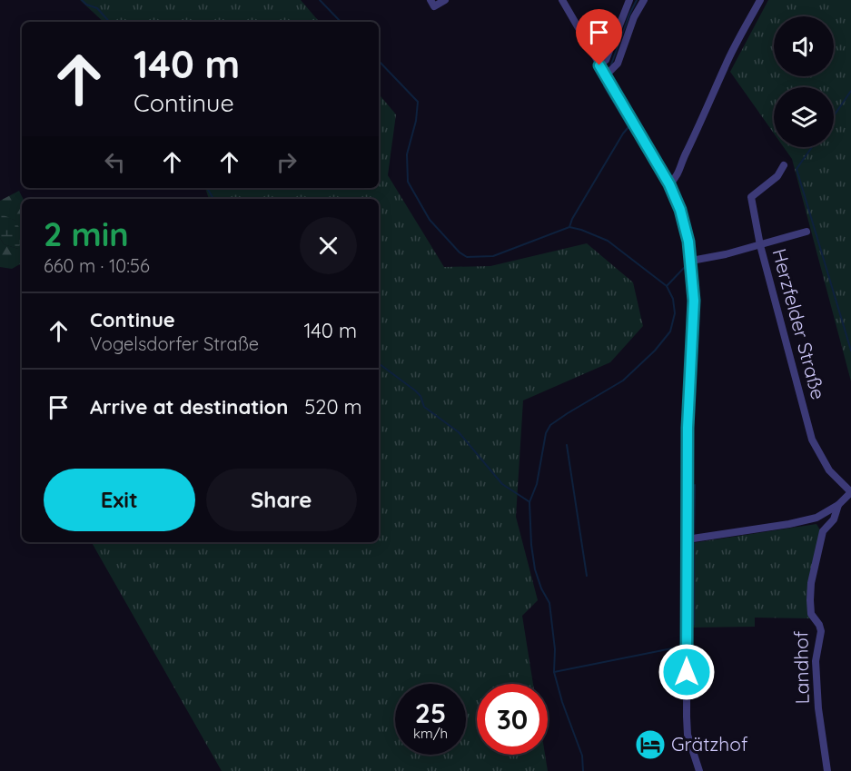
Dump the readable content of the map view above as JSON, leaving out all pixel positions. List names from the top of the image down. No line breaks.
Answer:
{"streets":{"street":["Herzfelder Straße","Landhof"]},"places":{"hotel":["Grätzhof"]},"page":{"turn":["140 m","Continue"],"heading":["2 min","660 m · 10:56"],"list":[{"name":"Continue","note":"Vogelsdorfer Straße","value":"140 m"},{"name":"Arrive at destination","value":"520 m"}],"buttons":["Exit","Share"],"speed":"25 km/h","limit":"30"}}
